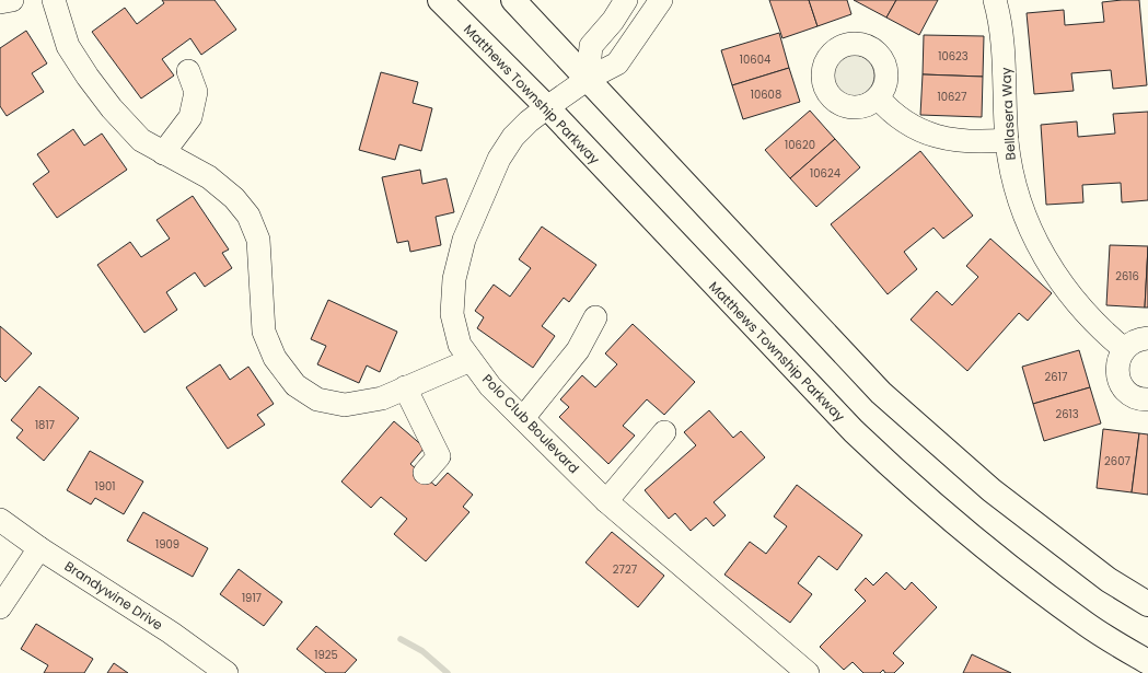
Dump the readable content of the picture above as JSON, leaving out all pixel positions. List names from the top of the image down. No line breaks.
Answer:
{"streets":{"main road":["Matthews Township Parkway"],"street":["Bellasera Way","Polo Club Boulevard","Brandywine Drive"]},"crossings":[["Matthews Township Parkway","Polo Club Boulevard"]],"house_numbers":["10623","10604","10608","10627","10620","10624","2616","2617","2613","1817","2607","1901","1909","2727","1917","1925"]}
